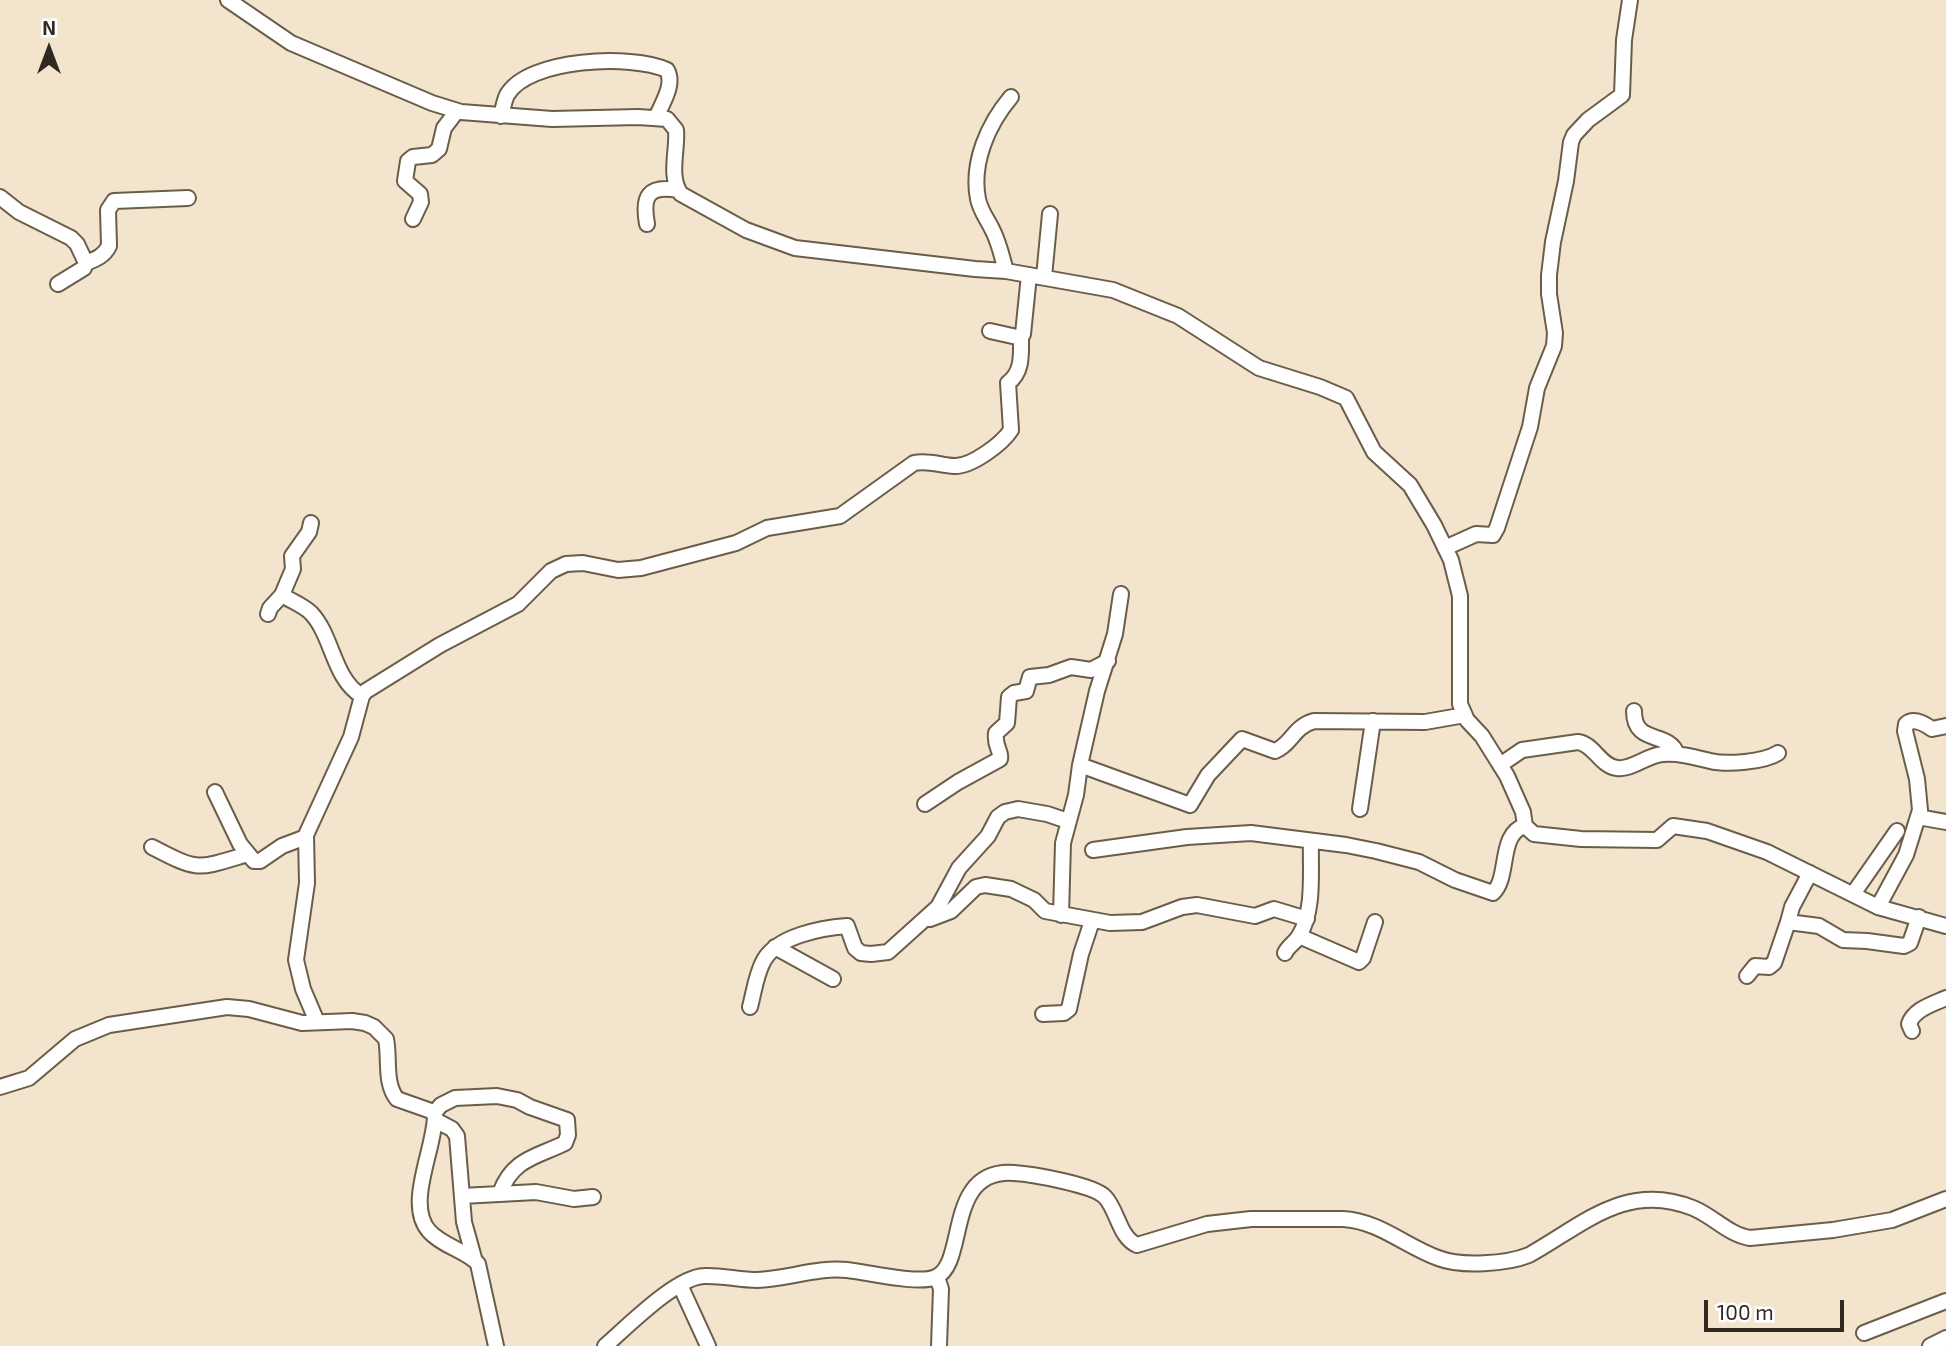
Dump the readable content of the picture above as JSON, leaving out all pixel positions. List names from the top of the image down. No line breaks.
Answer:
{"scale_bar":"100 m","north":"top"}
